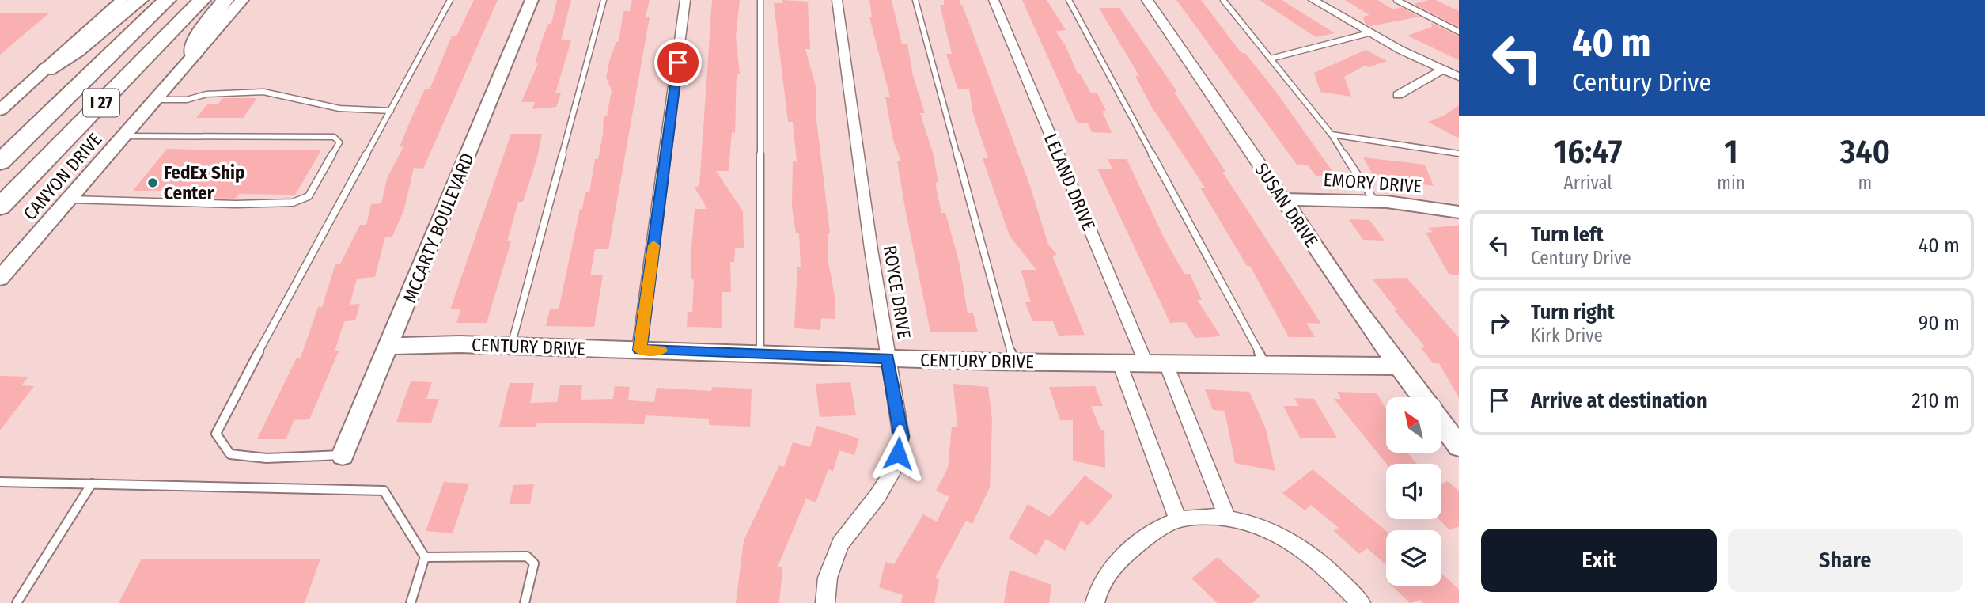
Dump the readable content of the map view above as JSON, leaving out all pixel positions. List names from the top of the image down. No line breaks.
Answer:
{"streets":{"highway":["I 27"],"main road":["CANYON DRIVE","EMORY DRIVE","SUSAN DRIVE","MCCARTY BOULEVARD","CENTURY DRIVE"],"street":["LELAND DRIVE","ROYCE DRIVE"]},"crossings":[["LELAND DRIVE","CENTURY DRIVE"],["EMORY DRIVE","SUSAN DRIVE"],["SUSAN DRIVE","CENTURY DRIVE"],["MCCARTY BOULEVARD","CENTURY DRIVE"],["ROYCE DRIVE","CENTURY DRIVE"]],"places":["FedEx Ship Center"],"north":"top left","page":{"turn":["40 m","Century Drive"],"eta":["16:47","Arrival","1","min","340","m"],"list":[{"name":"Turn left","note":"Century Drive","value":"40 m"},{"name":"Turn right","note":"Kirk Drive","value":"90 m"},{"name":"Arrive at destination","value":"210 m"}],"buttons":["Exit","Share"]}}
